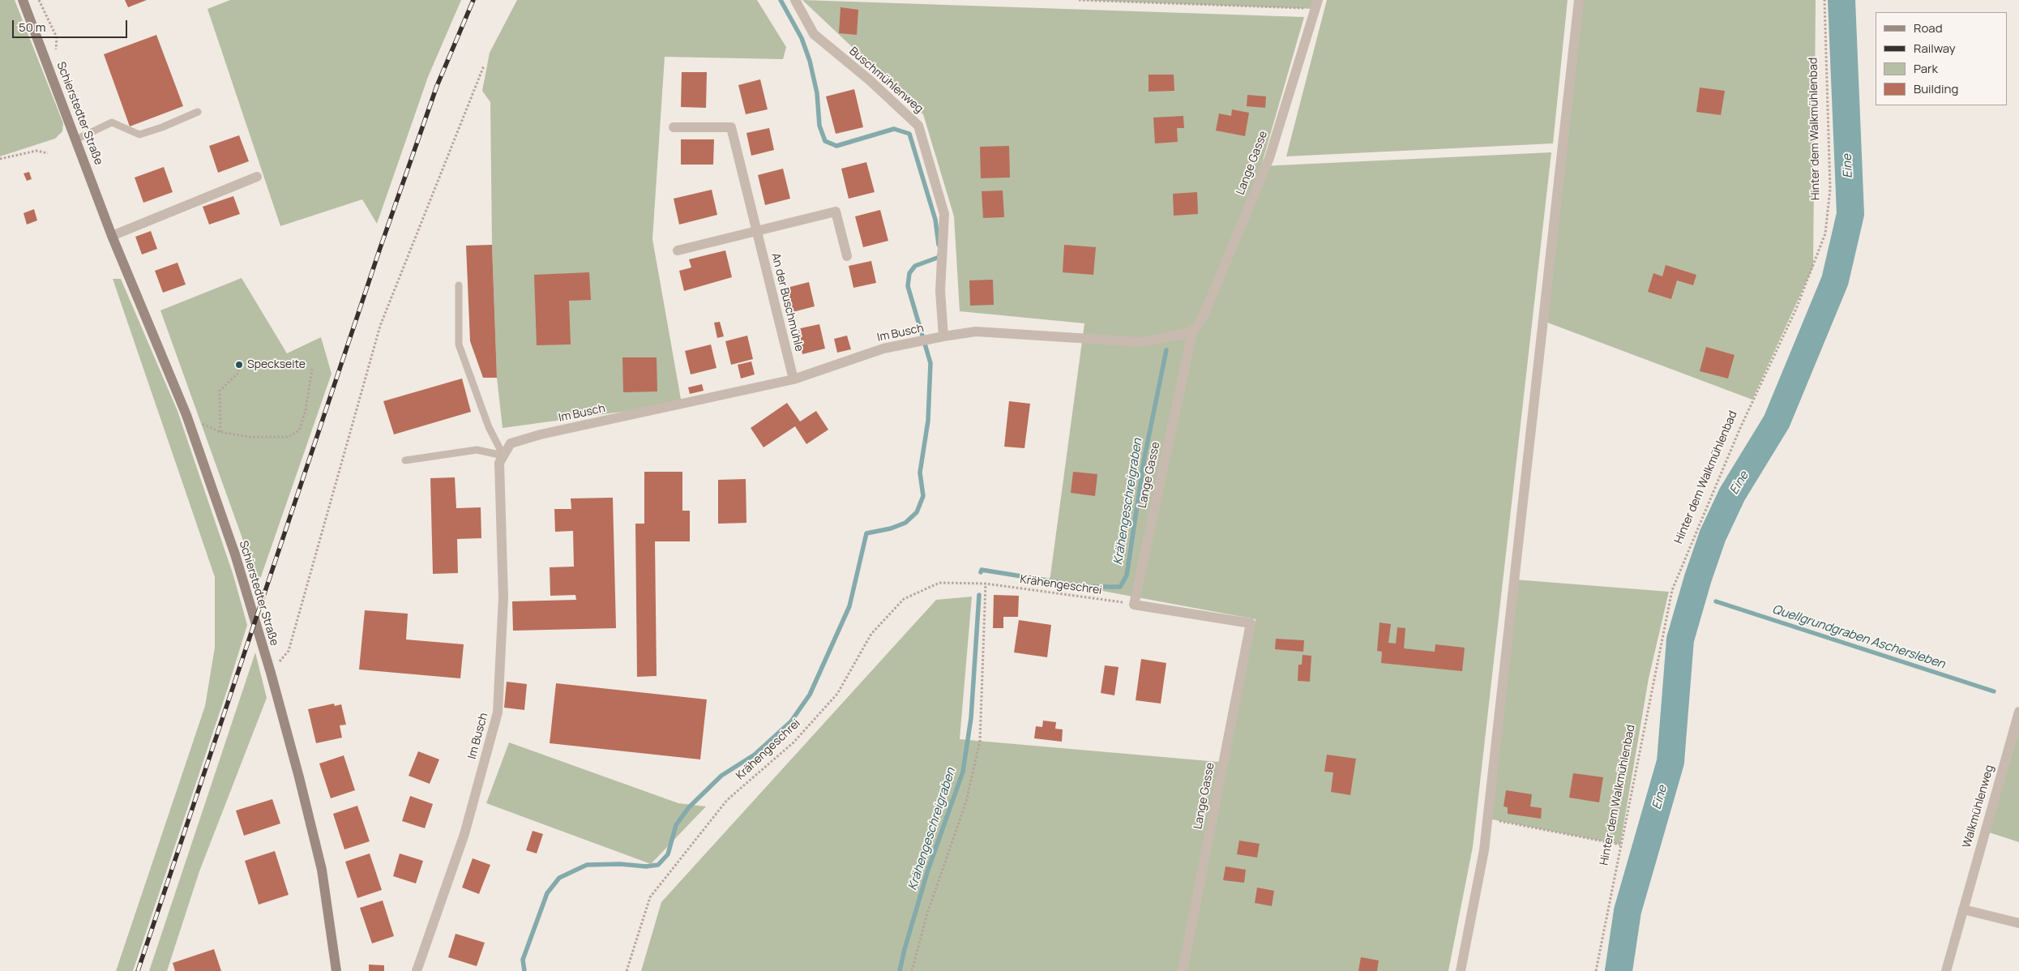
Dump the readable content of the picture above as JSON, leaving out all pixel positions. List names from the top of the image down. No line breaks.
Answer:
{"streets":{"street":["Buschmühlenweg","Schierstedter Straße","Lange Gasse","An der Buschmühle","Im Busch","Walkmühlenweg"],"path":["Hinter dem Walkmühlenbad","Krähengeschrei"]},"crossings":[["Buschmühlenweg","Im Busch"],["Lange Gasse","Im Busch"],["Lange Gasse","Krähengeschrei"],["An der Buschmühle","Im Busch"]],"water":["Eine","Krähengeschreigraben","Quellgrundgraben Aschersleben"],"places":["Speckseite"],"legend":["Road","Railway","Park","Building"],"scale_bar":"50 m"}
